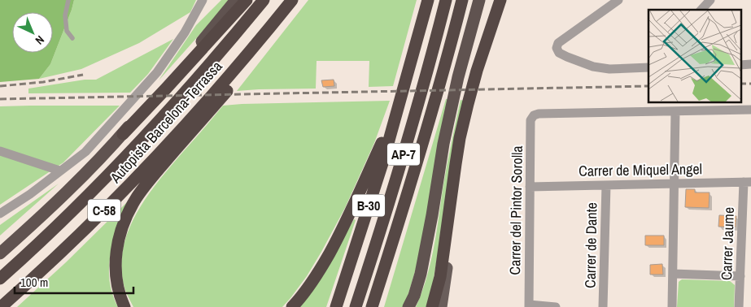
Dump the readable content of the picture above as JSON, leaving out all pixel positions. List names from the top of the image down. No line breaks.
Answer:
{"streets":{"highway":["Autopista Barcelona-Terrassa","AP-7","B-30","C-58"],"street":["Carrer de Miquel Angel","Carrer del Pintor Sorolla","Carrer Jaume","Carrer de Dante"]},"crossings":[["Carrer de Miquel Angel","Carrer del Pintor Sorolla"],["Carrer de Miquel Angel","Carrer Jaume"],["Carrer de Miquel Angel","Carrer de Dante"]],"scale_bar":"100 m","north":"bottom right"}
